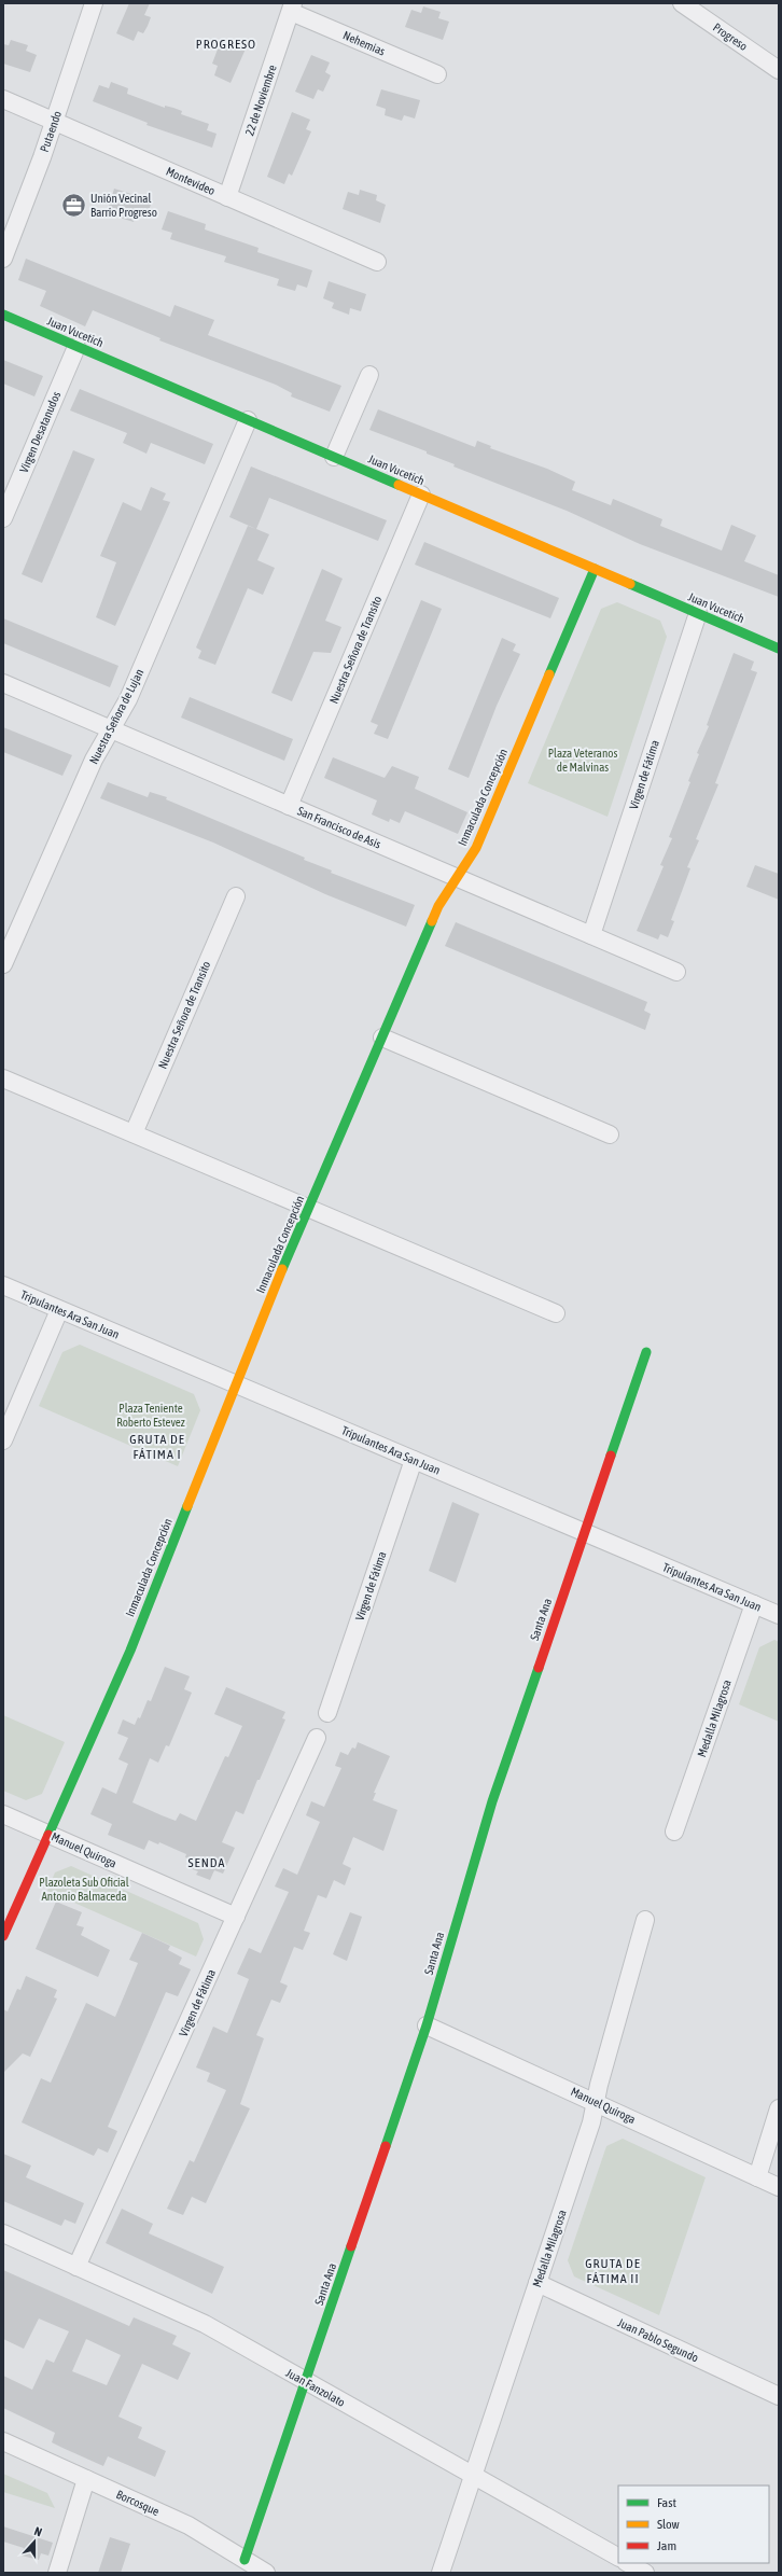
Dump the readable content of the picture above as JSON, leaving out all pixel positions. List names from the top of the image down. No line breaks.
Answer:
{"streets":{"street":["Progreso","Nehemias","22 de Noviembre","Putaendo","Montevideo","Juan Vucetich","Virgen Desatanudos","Nuestra Señora de Transito","Nuestra Señora de Lujan","Virgen de Fátima","Inmaculada Concepción","San Francisco de Asis","Tripulantes Ara San Juan","Santa Ana","Medalla Milagrosa","Manuel Quiroga","Juan Pablo Segundo","Juan Fanzolato","Borcosque"]},"crossings":[["Nehemias","22 de Noviembre"],["22 de Noviembre","Montevideo"],["Putaendo","Montevideo"],["Juan Vucetich","Virgen Desatanudos"],["Juan Vucetich","Nuestra Señora de Transito"],["Juan Vucetich","Nuestra Señora de Lujan"],["Juan Vucetich","Virgen de Fátima"],["Juan Vucetich","Inmaculada Concepción"],["Nuestra Señora de Transito","San Francisco de Asis"],["Nuestra Señora de Lujan","San Francisco de Asis"],["Virgen de Fátima","San Francisco de Asis"],["Virgen de Fátima","Tripulantes Ara San Juan"],["Virgen de Fátima","Manuel Quiroga"],["Virgen de Fátima","Juan Fanzolato"],["Inmaculada Concepción","San Francisco de Asis"],["Inmaculada Concepción","Tripulantes Ara San Juan"],["Inmaculada Concepción","Manuel Quiroga"],["Tripulantes Ara San Juan","Santa Ana"],["Tripulantes Ara San Juan","Medalla Milagrosa"],["Santa Ana","Manuel Quiroga"],["Santa Ana","Juan Fanzolato"],["Santa Ana","Borcosque"],["Medalla Milagrosa","Manuel Quiroga"],["Medalla Milagrosa","Juan Pablo Segundo"],["Medalla Milagrosa","Juan Fanzolato"]],"districts":["PROGRESO","GRUTA DE FÁTIMA I","SENDA","GRUTA DE FÁTIMA II"],"parks":["Plaza Veteranos de Malvinas","Plaza Teniente Roberto Estevez","Plazoleta Sub Oficial Antonio Balmaceda"],"places":{"office":["Unión Vecinal Barrio Progreso"]},"legend":["Fast","Slow","Jam"],"north":"top"}
